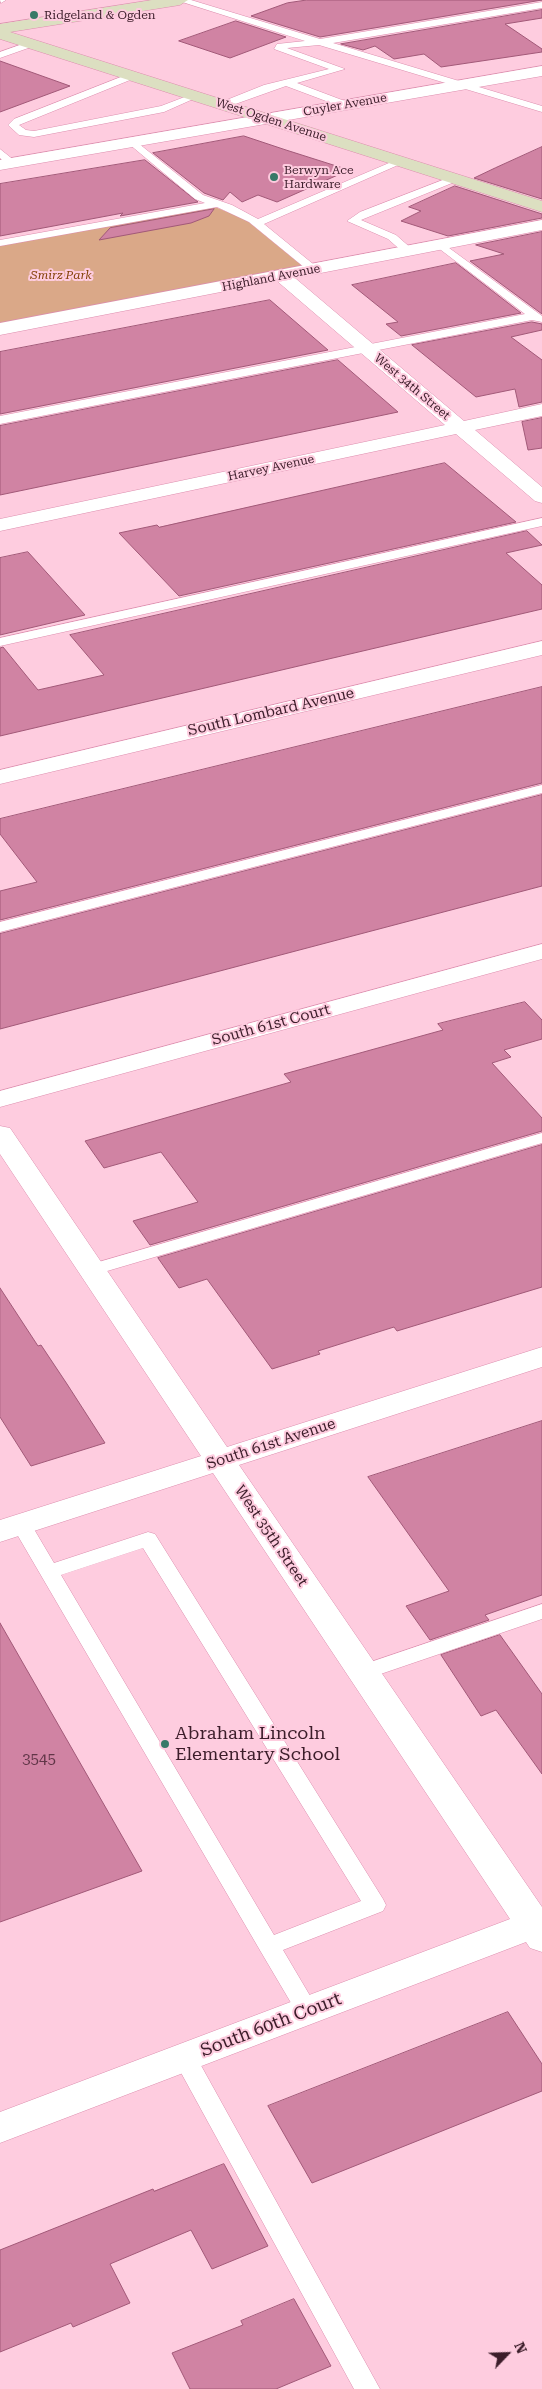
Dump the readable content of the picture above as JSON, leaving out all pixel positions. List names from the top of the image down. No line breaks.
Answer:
{"streets":{"main road":["West Ogden Avenue"],"street":["Cuyler Avenue","Highland Avenue","West 34th Street","Harvey Avenue","South Lombard Avenue","South 61st Court","South 61st Avenue","West 35th Street","South 60th Court"]},"crossings":[["Cuyler Avenue","West Ogden Avenue"],["Highland Avenue","West 34th Street"],["West 34th Street","Harvey Avenue"],["South 61st Avenue","West 35th Street"],["West 35th Street","South 60th Court"]],"parks":["Smirz Park"],"places":["Ridgeland & Ogden","Berwyn Ace Hardware","Abraham Lincoln Elementary School"],"house_numbers":["3545"],"north":"top right"}
